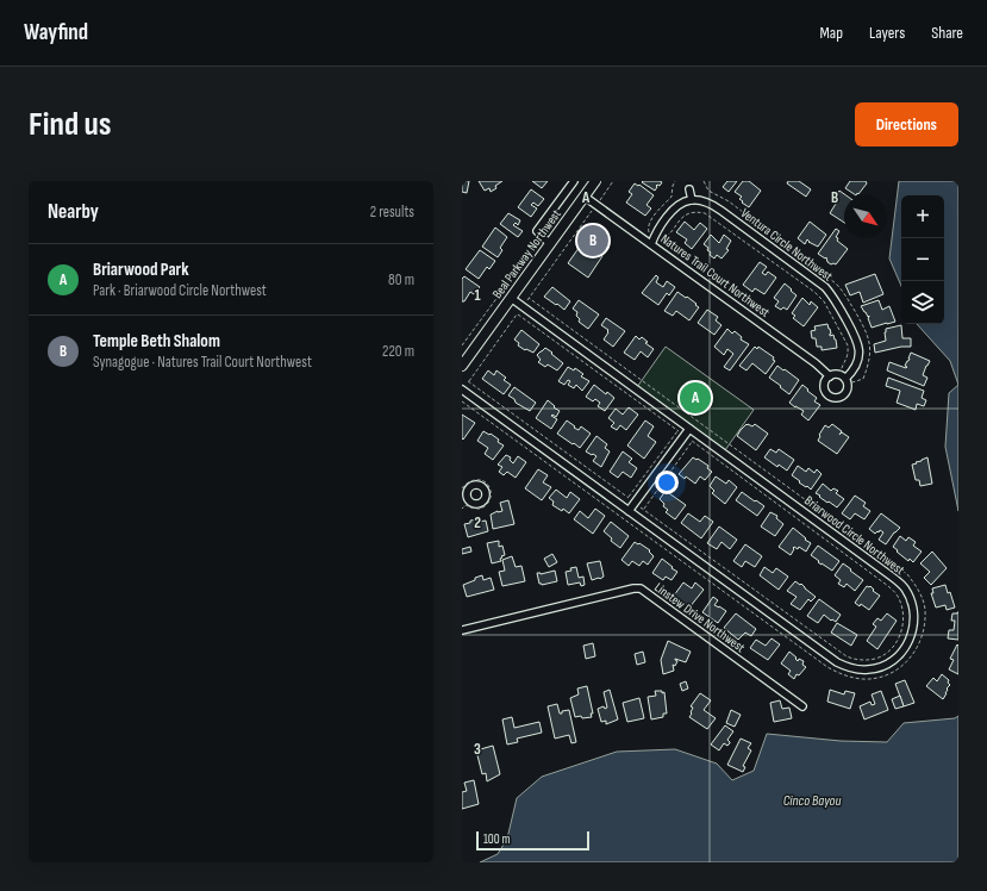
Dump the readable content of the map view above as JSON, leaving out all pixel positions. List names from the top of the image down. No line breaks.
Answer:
{"streets":{"main road":["Beal Parkway Northwest"],"street":["Ventura Circle Northwest","Natures Trail Court Northwest","Briarwood Circle Northwest","Linstew Drive Northwest"]},"crossings":[["Ventura Circle Northwest","Natures Trail Court Northwest"],["Beal Parkway Northwest","Natures Trail Court Northwest"],["Beal Parkway Northwest","Briarwood Circle Northwest"]],"water":["Cinco Bayou"],"scale_bar":"100 m","north":"bottom right","page":{"header":"Wayfind","nav":["Map","Layers","Share"],"buttons":"Directions","title":"Find us","heading":["Nearby","2 results"],"map_buttons":["+","−"],"pins":["B","A"],"list":[{"mark":"A","name":"Briarwood Park","note":"Park · Briarwood Circle Northwest","value":"80 m"},{"mark":"B","name":"Temple Beth Shalom","note":"Synagogue · Natures Trail Court Northwest","value":"220 m"}],"scale":"100 m"},"grid":{"columns":["A","B"],"rows":["1","2","3"]}}
